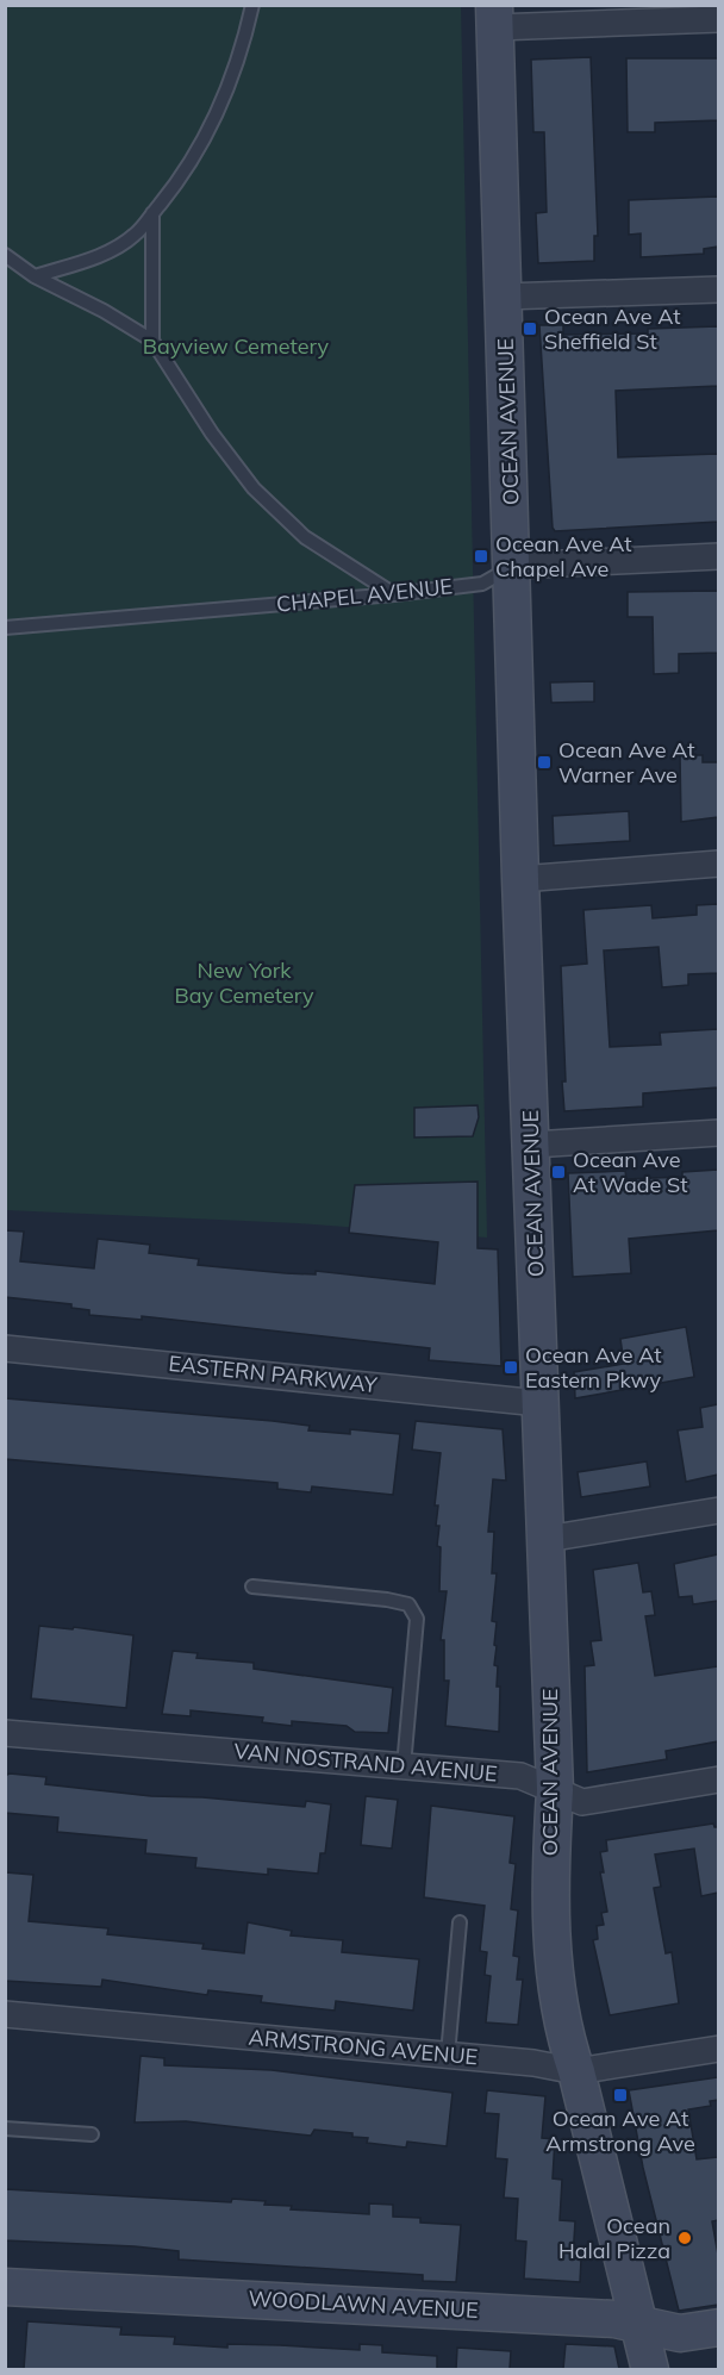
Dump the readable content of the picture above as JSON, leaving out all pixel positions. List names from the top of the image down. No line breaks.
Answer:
{"streets":{"street":["OCEAN AVENUE","CHAPEL AVENUE","EASTERN PARKWAY","VAN NOSTRAND AVENUE","ARMSTRONG AVENUE","WOODLAWN AVENUE"]},"crossings":[["OCEAN AVENUE","CHAPEL AVENUE"],["OCEAN AVENUE","EASTERN PARKWAY"],["OCEAN AVENUE","VAN NOSTRAND AVENUE"],["OCEAN AVENUE","ARMSTRONG AVENUE"],["OCEAN AVENUE","WOODLAWN AVENUE"]],"parks":["Bayview Cemetery","New York Bay Cemetery"],"places":{"transit":["Ocean Ave At Sheffield St","Ocean Ave At Chapel Ave","Ocean Ave At Warner Ave","Ocean Ave At Wade St","Ocean Ave At Eastern Pkwy","Ocean Ave At Armstrong Ave"],"other":["Ocean Halal Pizza"]}}
